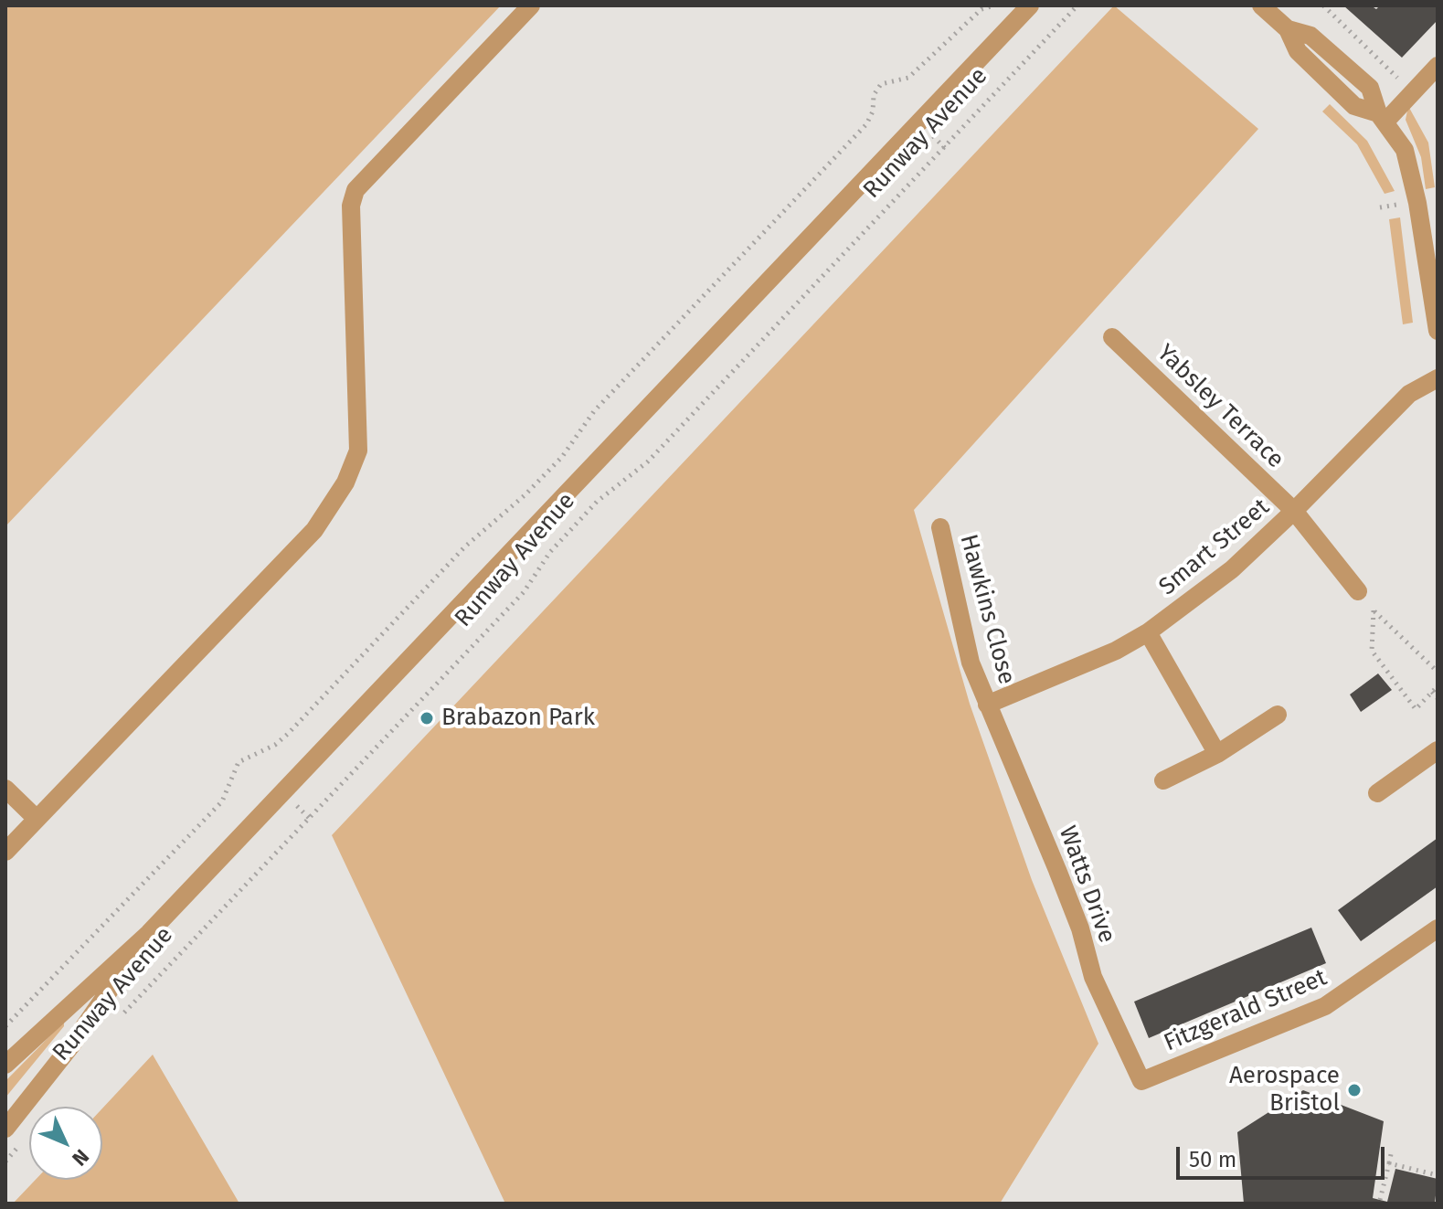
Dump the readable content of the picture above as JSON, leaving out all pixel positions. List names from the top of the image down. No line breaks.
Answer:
{"streets":{"street":["Runway Avenue","Yabsley Terrace","Smart Street","Hawkins Close","Watts Drive","Fitzgerald Street"]},"crossings":[["Yabsley Terrace","Smart Street"],["Smart Street","Hawkins Close"],["Smart Street","Watts Drive"],["Hawkins Close","Watts Drive"],["Watts Drive","Fitzgerald Street"]],"places":["Brabazon Park","Aerospace Bristol"],"scale_bar":"50 m","north":"bottom right"}
